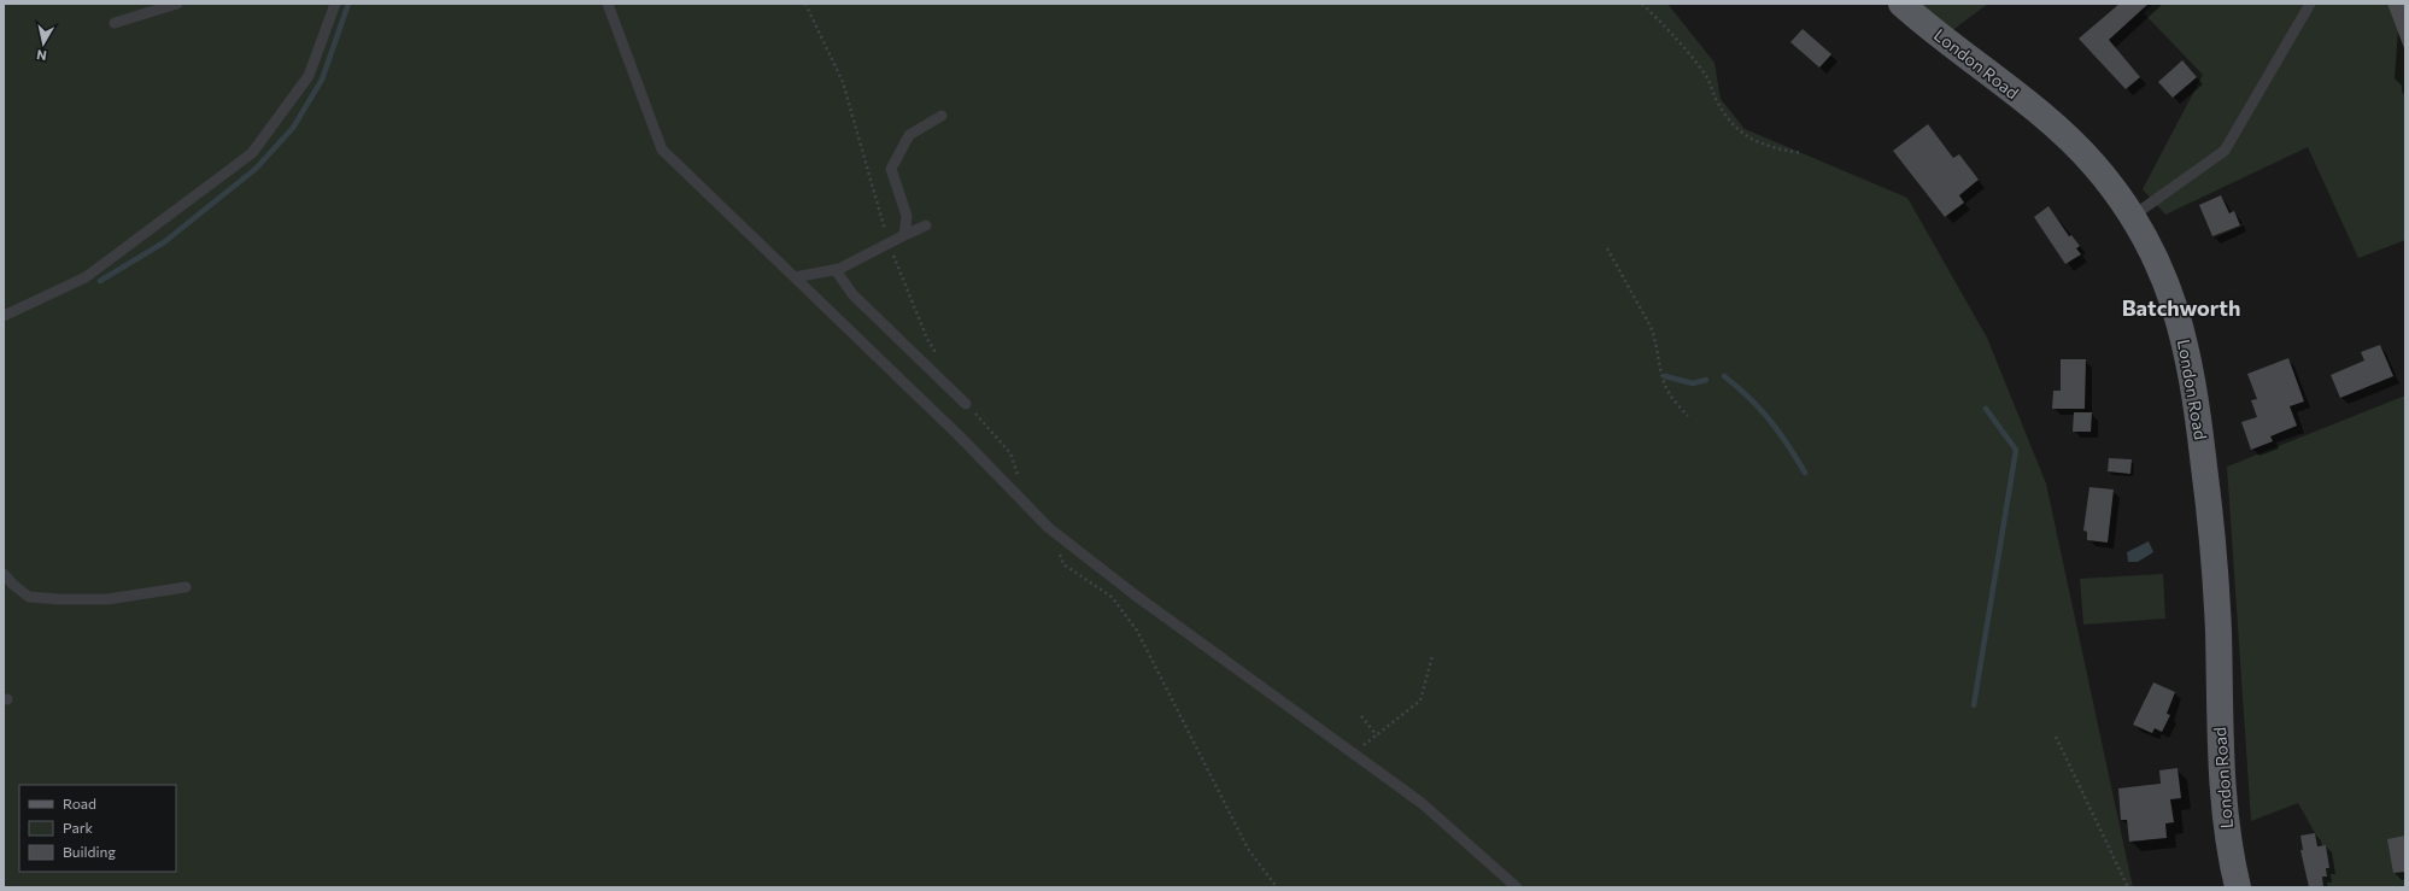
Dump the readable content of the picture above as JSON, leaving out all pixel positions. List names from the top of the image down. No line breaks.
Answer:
{"streets":{"main road":["London Road"]},"districts":["Batchworth"],"legend":["Road","Park","Building"],"north":"bottom"}
